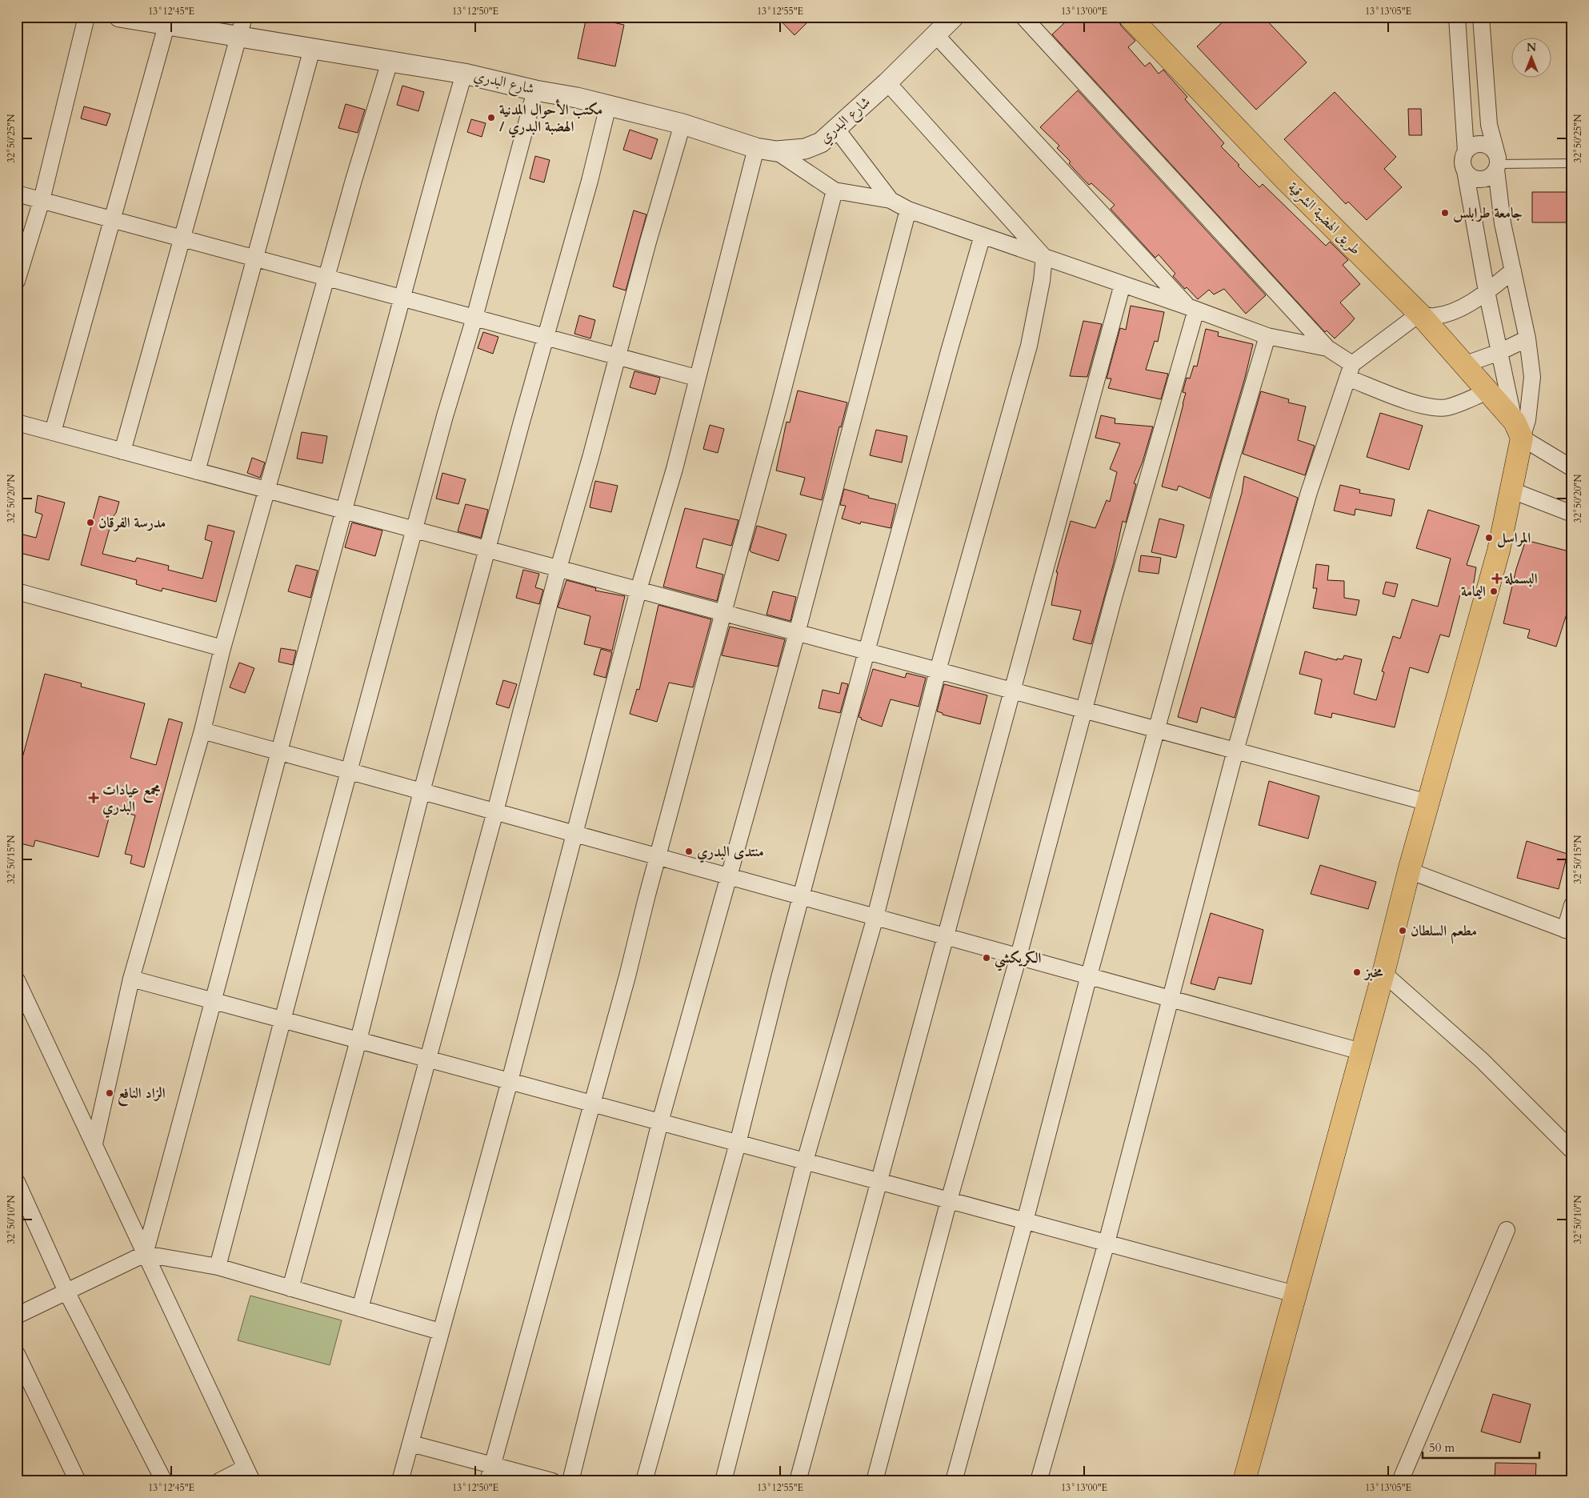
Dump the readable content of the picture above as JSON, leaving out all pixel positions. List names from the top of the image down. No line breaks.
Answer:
{"streets":{"main road":["طريق الهضبة الشرقية"],"street":["شارع البدري"]},"places":{"other":["مكتب الأحوال المدنية / الهضبة البدري","جامعة طرابلس","مدرسة الفرقان","المراسل","اليمامة","منتدى البدري","مطعم السلطان","الكريكشي","مخبز","الزاد النافع"],"health":["البسملة","مجمع عيادات البدري"]},"scale_bar":"50 m","north":"top","coordinates":["13°12'45\"E","13°12'50\"E","13°12'55\"E","13°13'00\"E","13°13'05\"E","32°50'25\"N","32°50'20\"N","32°50'15\"N","32°50'10\"N"]}
